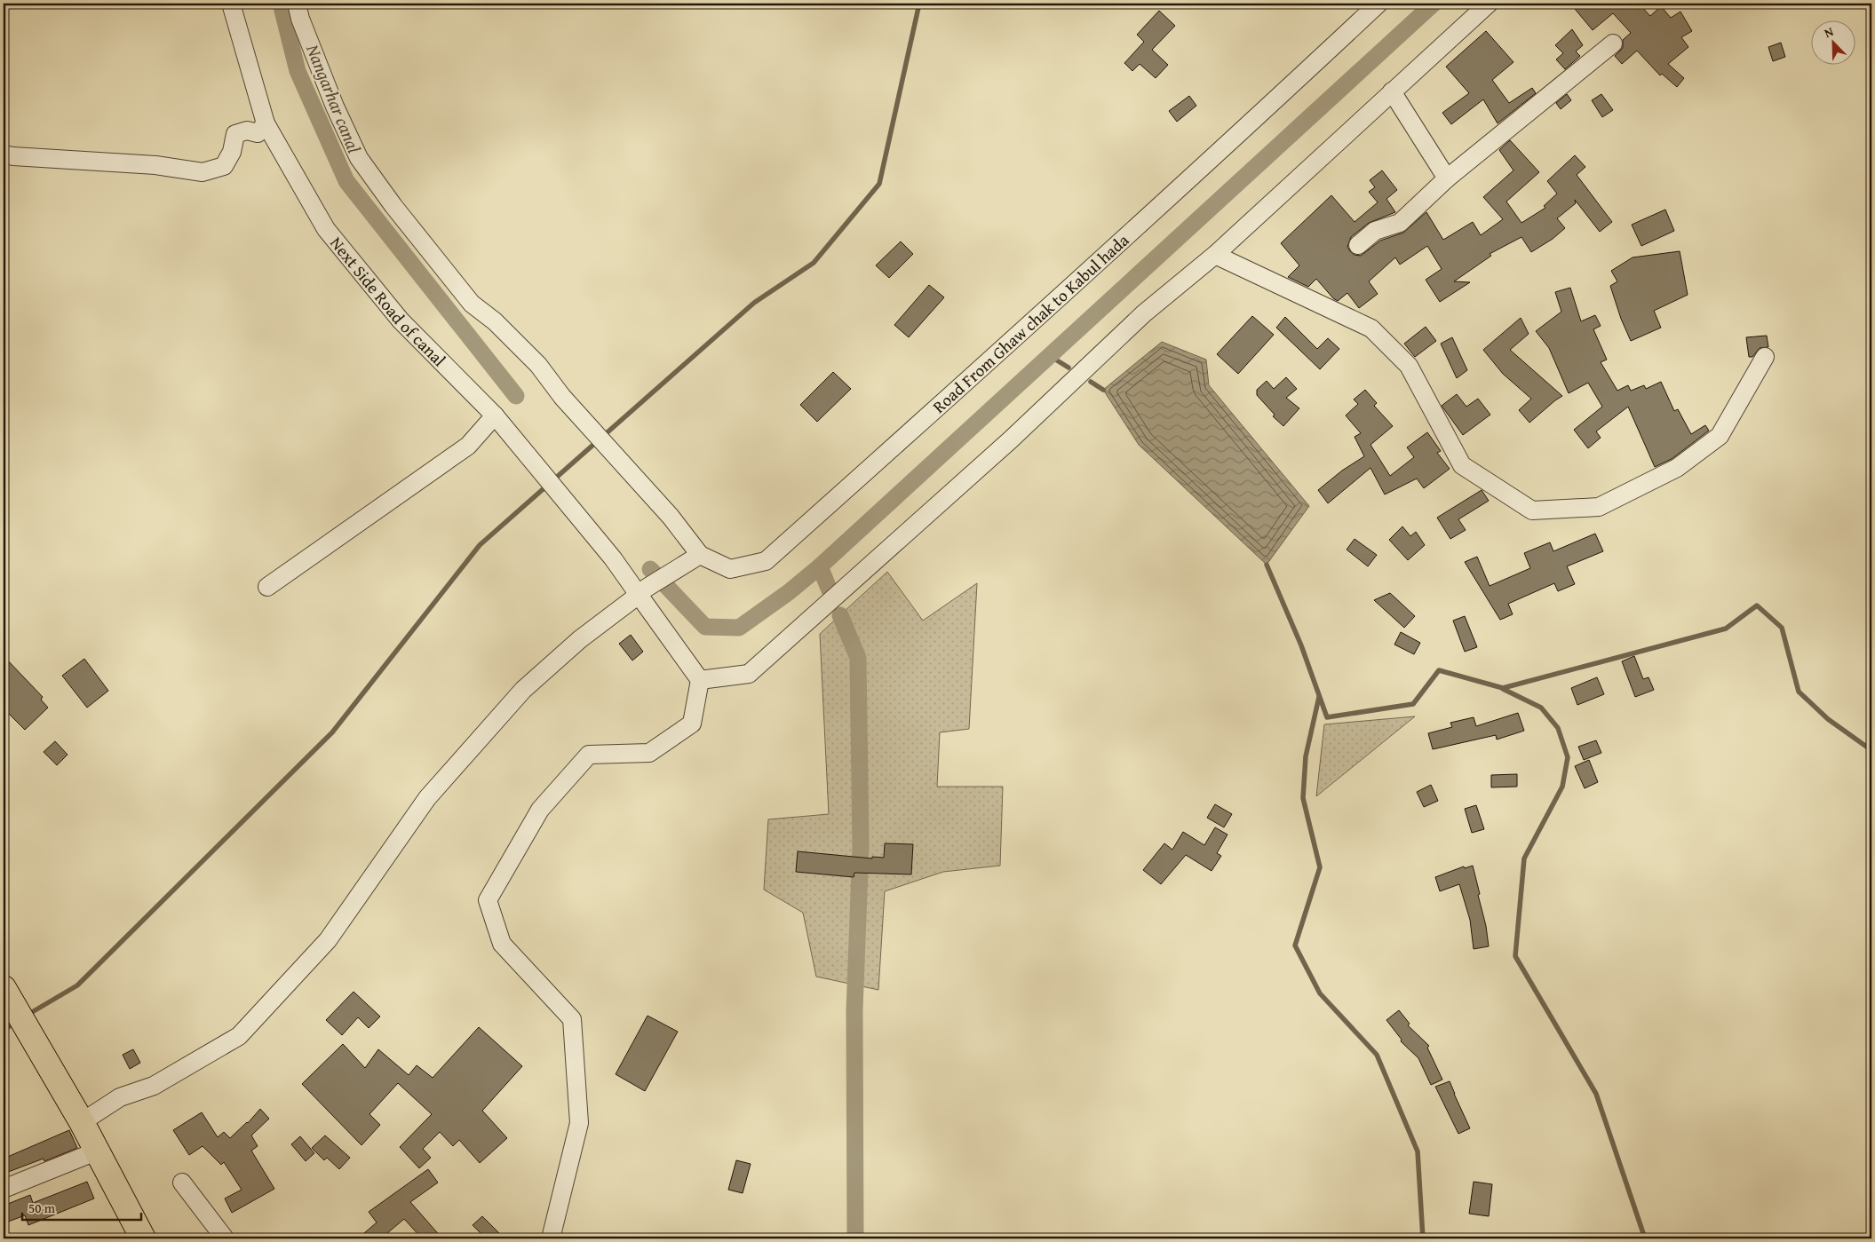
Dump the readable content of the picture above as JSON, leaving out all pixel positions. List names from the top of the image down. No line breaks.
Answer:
{"streets":{"street":["Next Side Road of canal","Road From Ghaw chak to Kabul hada"]},"water":["Nangarhar canal"],"scale_bar":"50 m","north":"top left"}
